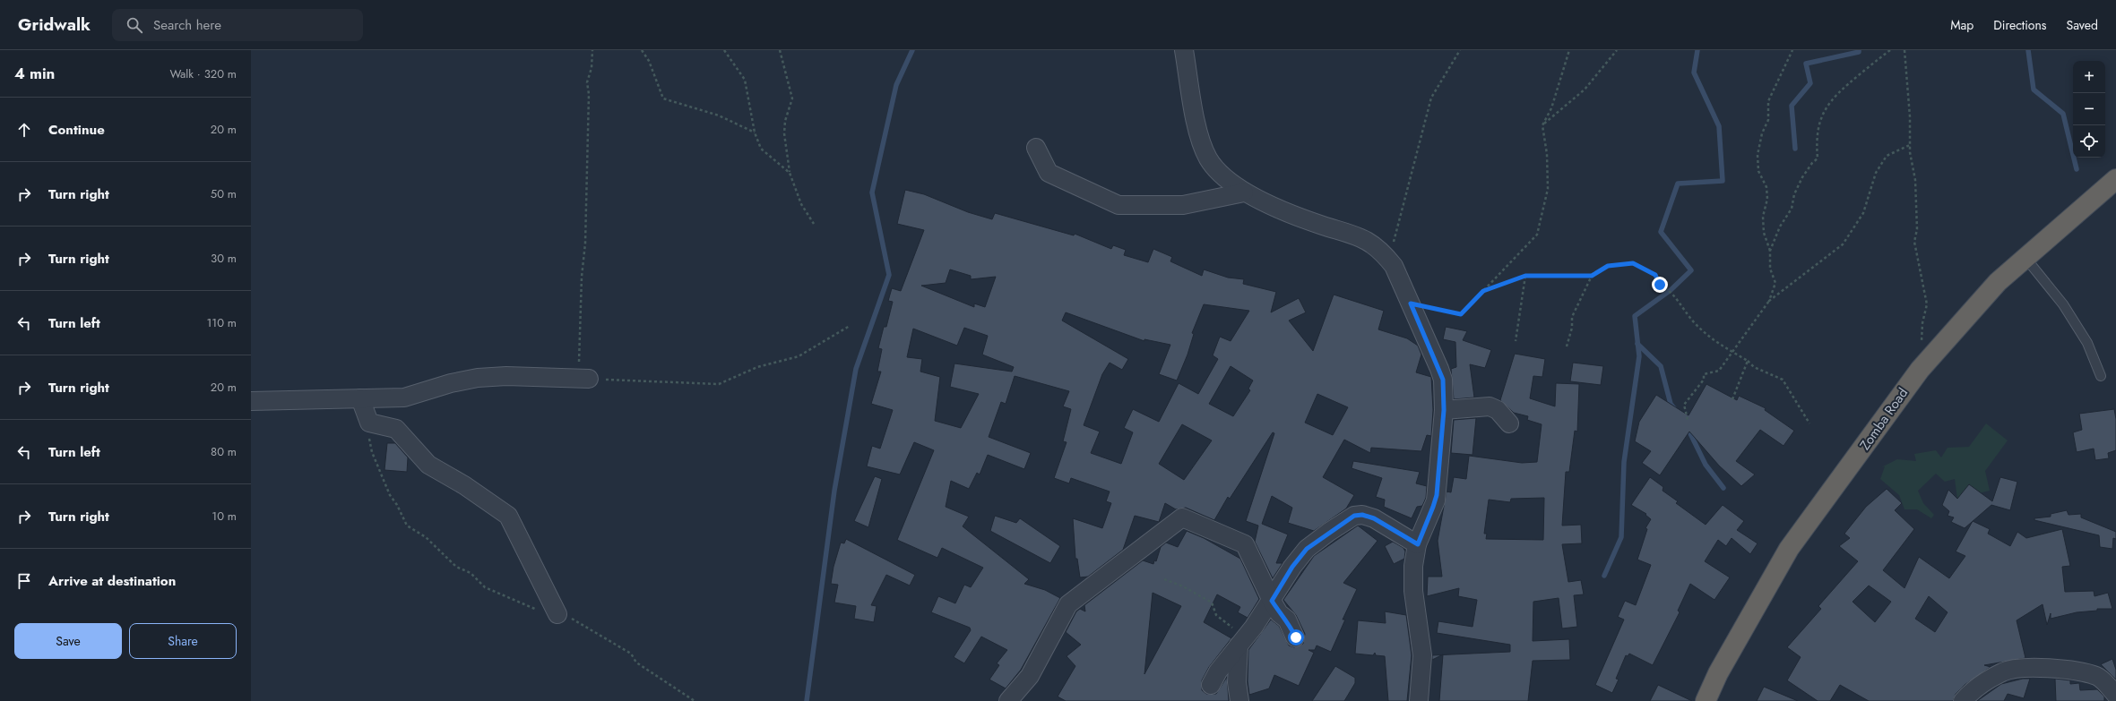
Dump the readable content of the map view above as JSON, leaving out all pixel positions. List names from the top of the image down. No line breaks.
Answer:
{"streets":{"highway":["Zomba Road"]},"page":{"header":"Gridwalk","search":"Search here","nav":["Map","Directions","Saved"],"heading":["4 min","Walk · 320 m"],"map_buttons":["+","−"],"list":[["Continue","20 m"],["Turn right","50 m"],["Turn right","30 m"],["Turn left","110 m"],["Turn right","20 m"],["Turn left","80 m"],["Turn right","10 m"],"Arrive at destination"],"buttons":["Save","Share"]}}
